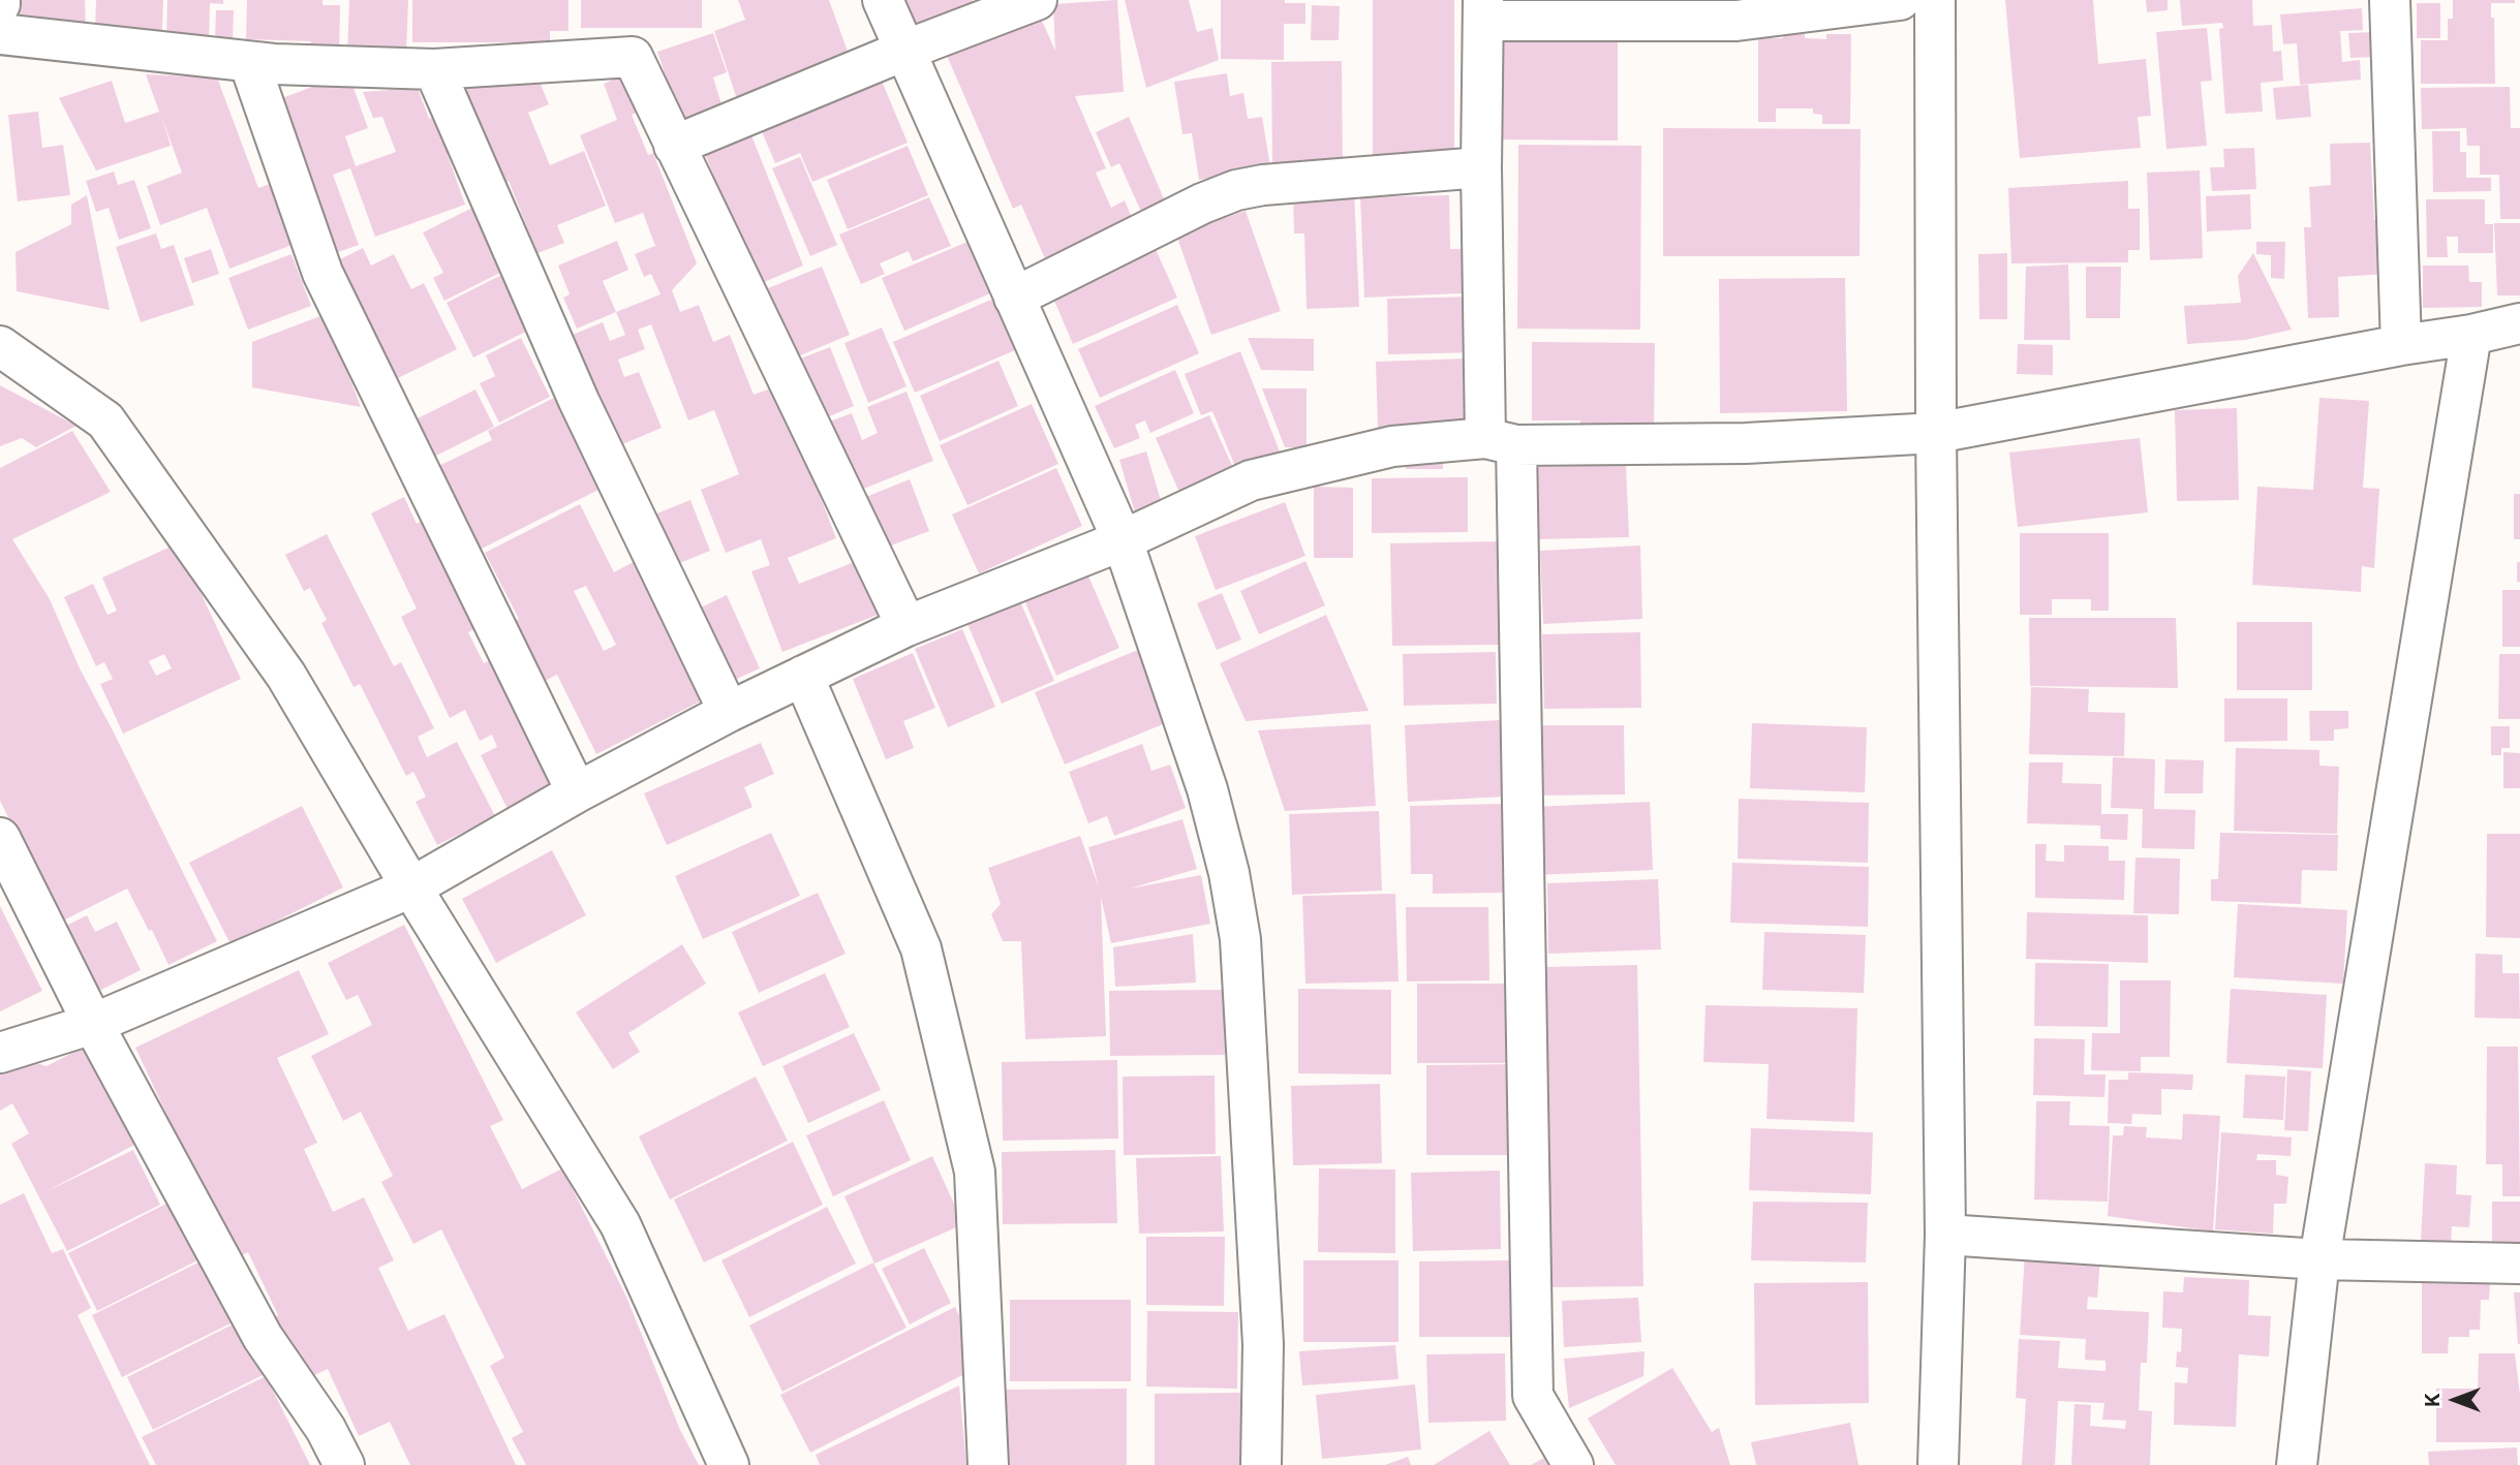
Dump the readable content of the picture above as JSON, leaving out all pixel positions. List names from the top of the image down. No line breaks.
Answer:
{"north":"left"}
